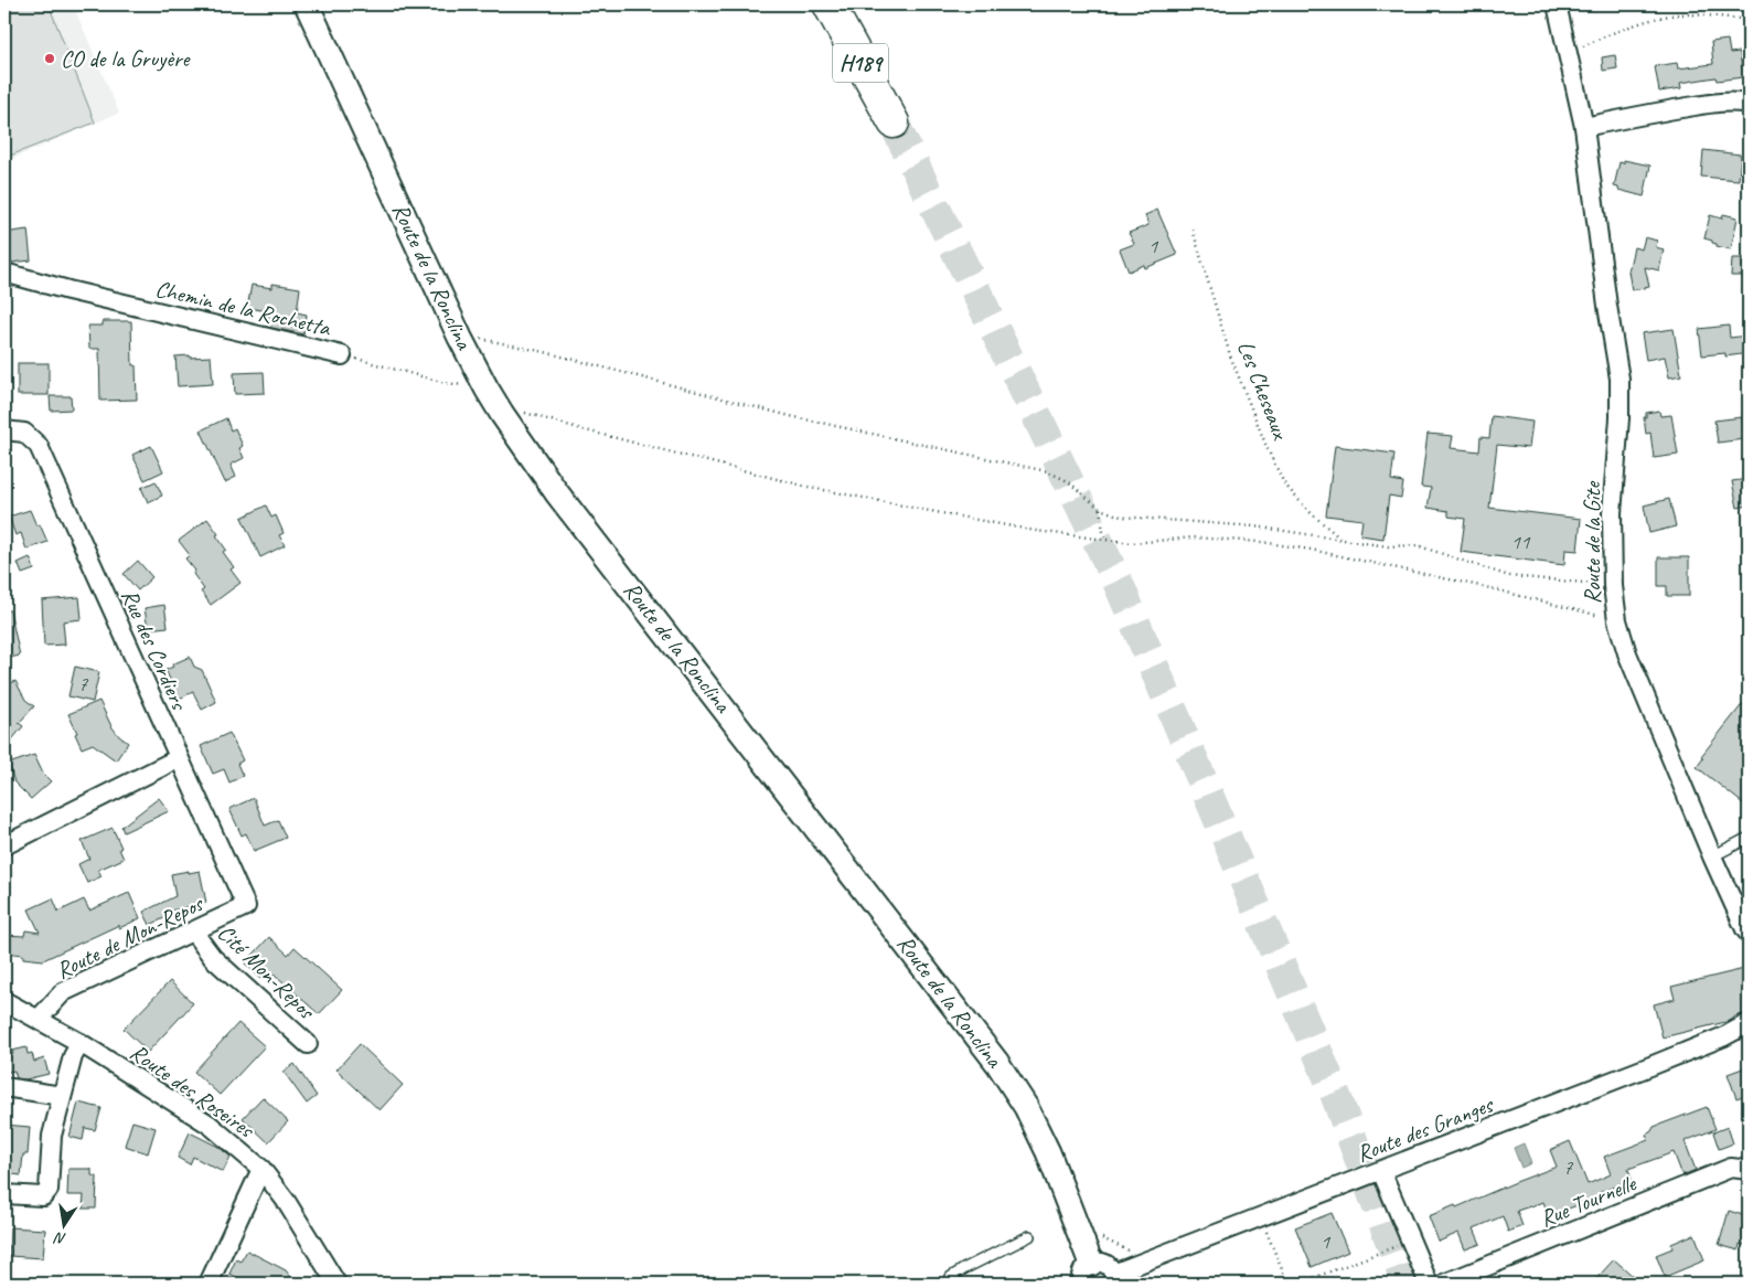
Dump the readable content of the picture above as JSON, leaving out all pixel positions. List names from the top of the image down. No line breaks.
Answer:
{"streets":{"highway":["H189"],"street":["Route de la Ronclina","Chemin de la Rochetta","Route de la Gîte","Rue des Cordiers","Route de Mon-Repos","Cité Mon-Repos","Route des Roseires","Route des Granges","Rue Tournelle"],"path":["Les Cheseaux"]},"crossings":[["Rue des Cordiers","Route de Mon-Repos"],["Route de Mon-Repos","Cité Mon-Repos"],["Route de Mon-Repos","Route des Roseires"]],"places":["CO de la Gruyère"],"house_numbers":["1","11","7","7","1"],"north":"bottom"}
